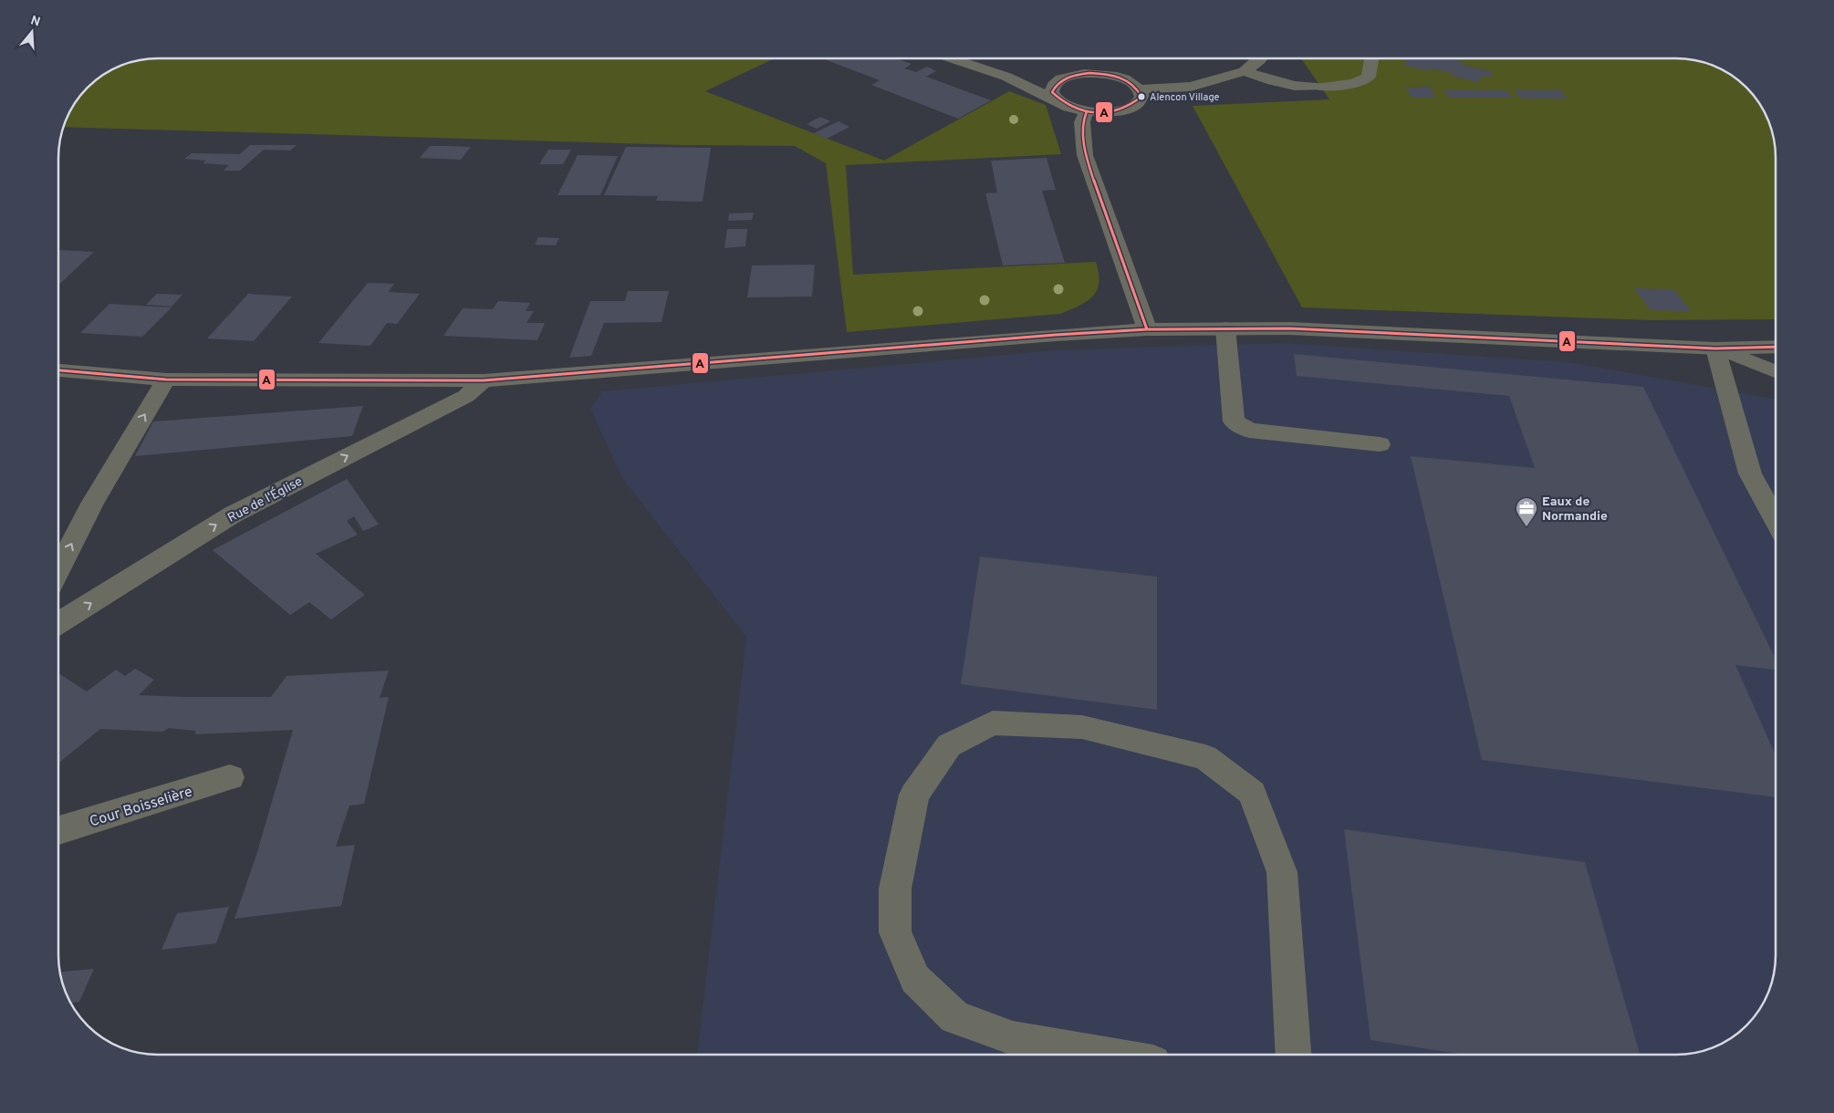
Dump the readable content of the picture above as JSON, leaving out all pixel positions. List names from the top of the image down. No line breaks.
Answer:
{"streets":{"street":["Rue de l'Église","Cour Boisselière"]},"one_way":["Rue de l'Église"],"places":{"other":["Alencon Village"],"office":["Eaux de Normandie"]},"lines":["transit line A"],"north":"top"}
